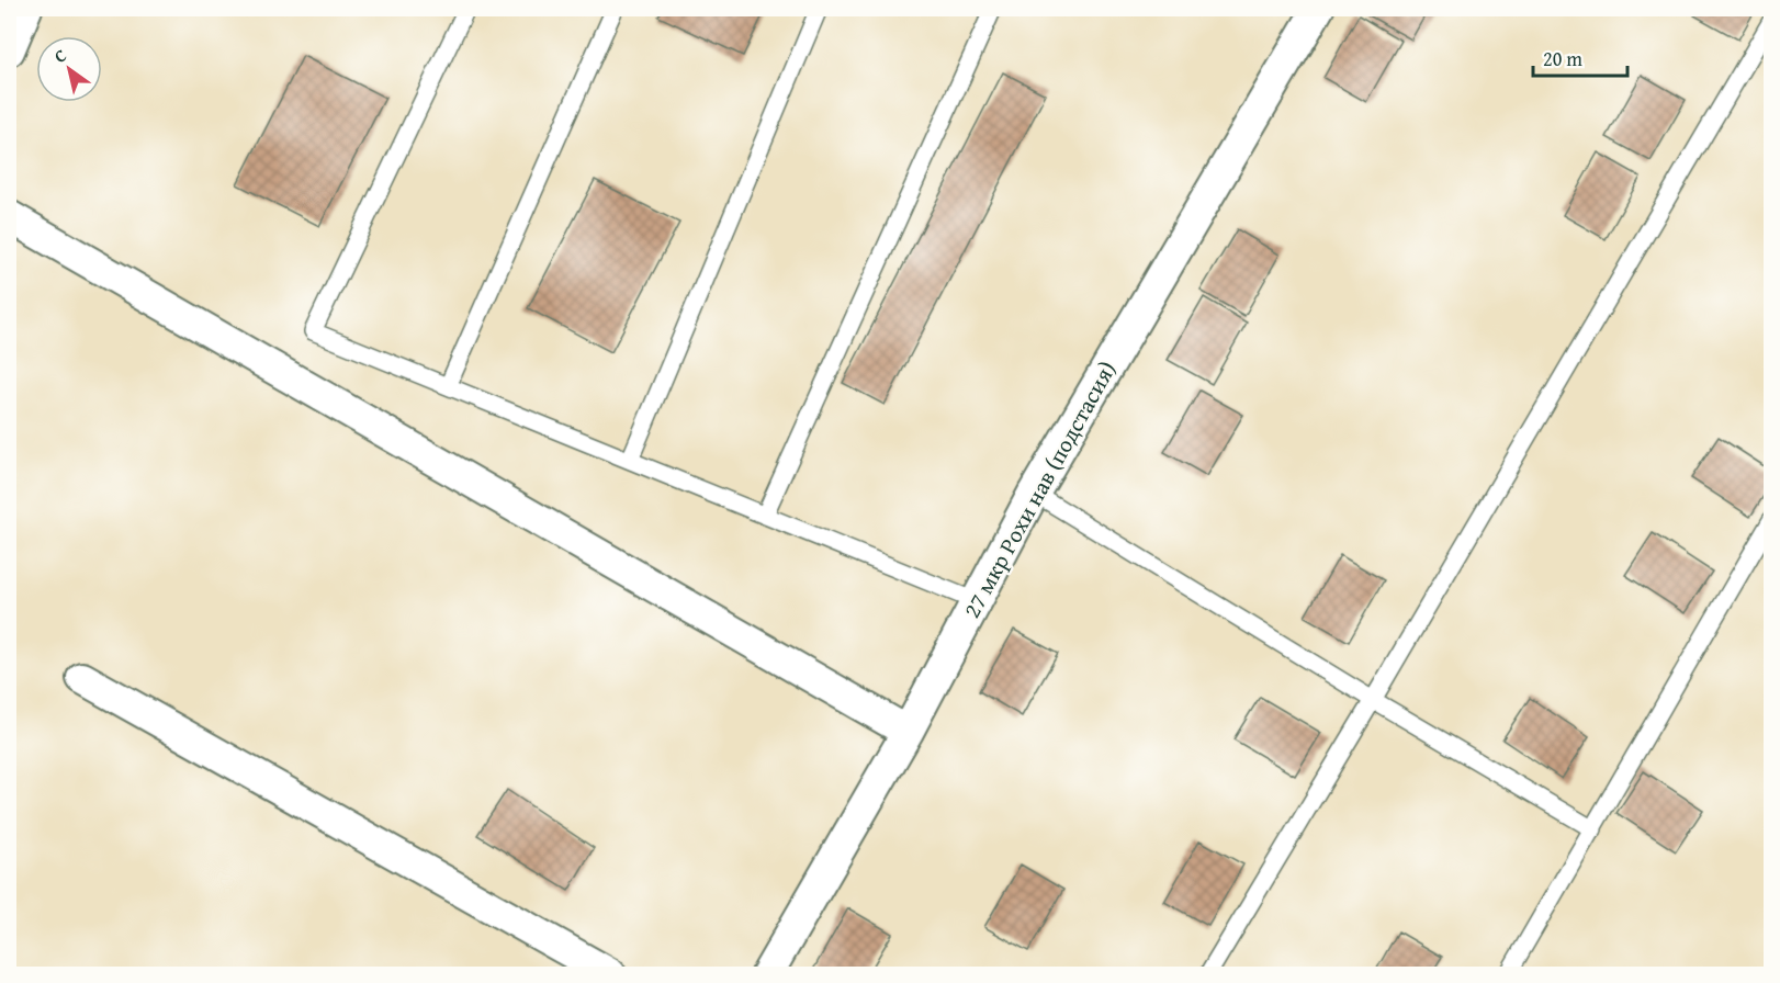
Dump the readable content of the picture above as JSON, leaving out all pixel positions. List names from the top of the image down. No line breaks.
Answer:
{"streets":{"street":["27 мкр Рохи нав (подстасия)"]},"scale_bar":"20 m","north":"top left"}
